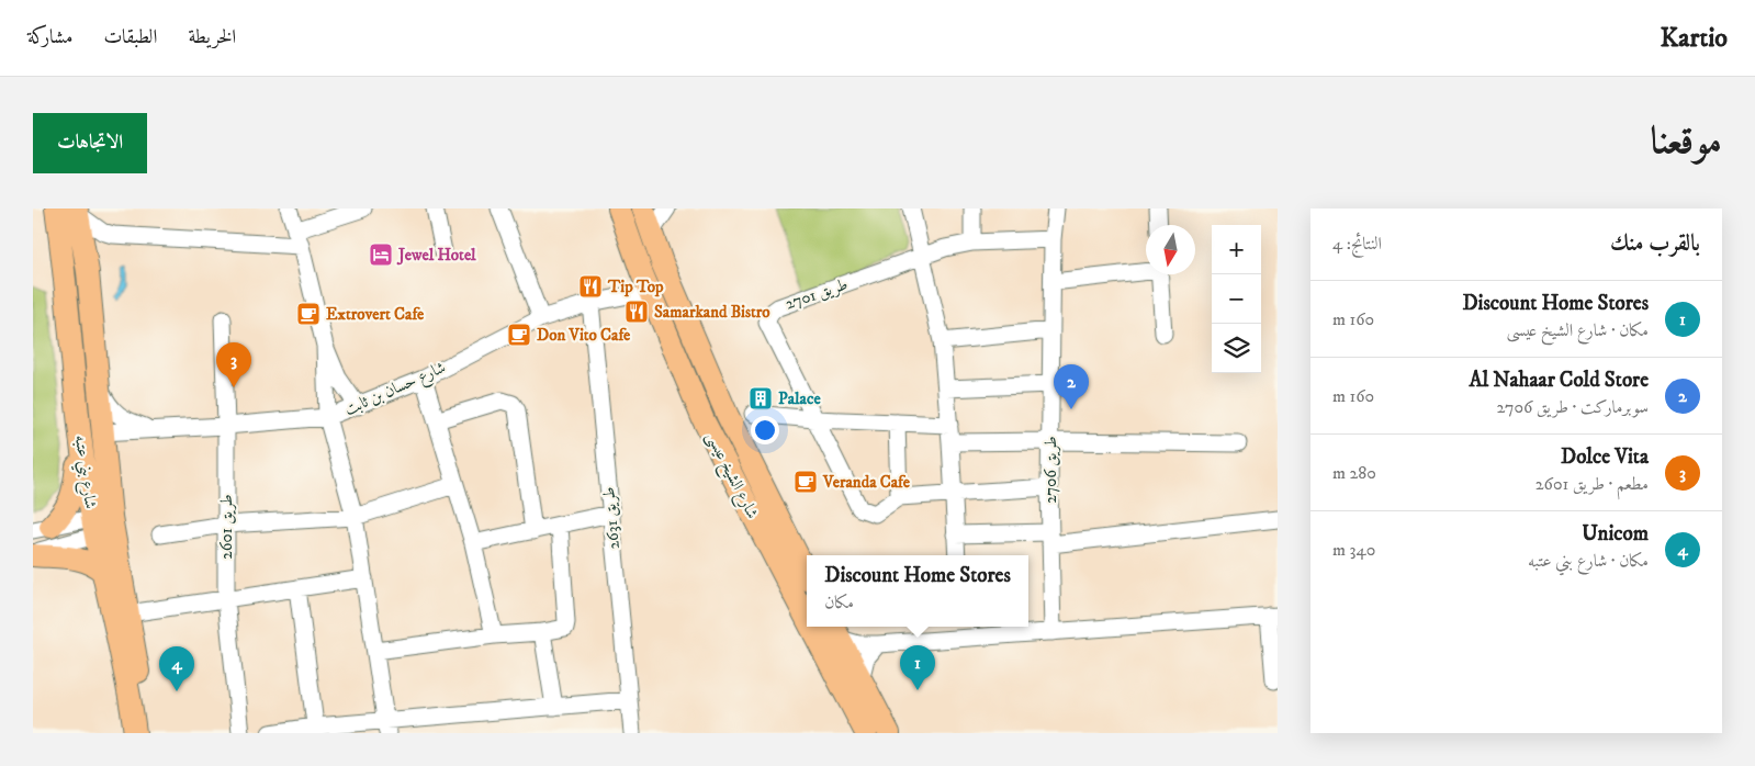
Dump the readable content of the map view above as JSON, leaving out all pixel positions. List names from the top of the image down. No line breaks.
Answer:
{"streets":{"main road":["شارع بني عتبه","شارع الشيخ عيسى"],"street":["طريق 2701","شارع حسان بن ثابت","طريق 2706","طريق 2631","طريق 2601"]},"crossings":[["شارع حسان بن ثابت","شارع بني عتبه"],["شارع حسان بن ثابت","شارع الشيخ عيسى"],["شارع حسان بن ثابت","طريق 2631"],["شارع حسان بن ثابت","طريق 2601"]],"places":{"hotel":["Jewel Hotel"],"restaurant":["Tip Top","Samarkand Bistro"],"cafe":["Extrovert Cafe","Don Vito Cafe","Veranda Cafe"],"building":["Palace"]},"north":"bottom","page":{"header":"Kartio","nav":["الخريطة","الطبقات","مشاركة"],"title":"موقعنا","buttons":"الاتجاهات","heading":["بالقرب منك","النتائج: 4"],"map_buttons":["+","−"],"list":[{"mark":"1","name":"Discount Home Stores","note":"مكان · شارع الشيخ عيسى","value":"160 m"},{"mark":"2","name":"Al Nahaar Cold Store","note":"سوبرماركت · طريق 2706","value":"160 m"},{"mark":"3","name":"Dolce Vita","note":"مطعم · طريق 2601","value":"280 m"},{"mark":"4","name":"Unicom","note":"مكان · شارع بني عتبه","value":"340 m"}],"pins":["3","2","1","4"],"popup":["Discount Home Stores","مكان"]}}
